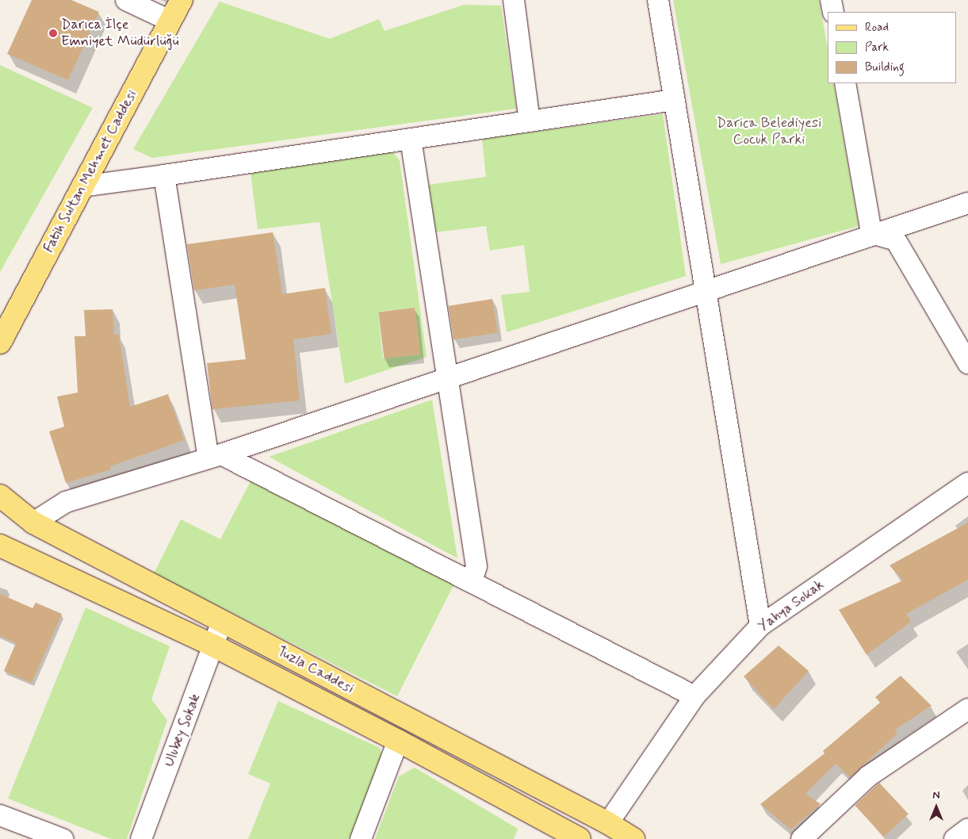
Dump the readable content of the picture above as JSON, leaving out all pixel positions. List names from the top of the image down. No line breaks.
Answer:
{"streets":{"main road":["Fatih Sultan Mehmet Caddesi","Tuzla Caddesi"],"street":["Yahya Sokak","Ulubey Sokak"]},"crossings":[["Yahya Sokak","Tuzla Caddesi"],["Tuzla Caddesi","Ulubey Sokak"]],"parks":["Darica Belediyesi Cocuk Parki"],"places":["Darıca İlçe Emniyet Müdürlüğü"],"legend":["Road","Park","Building"],"north":"top"}
